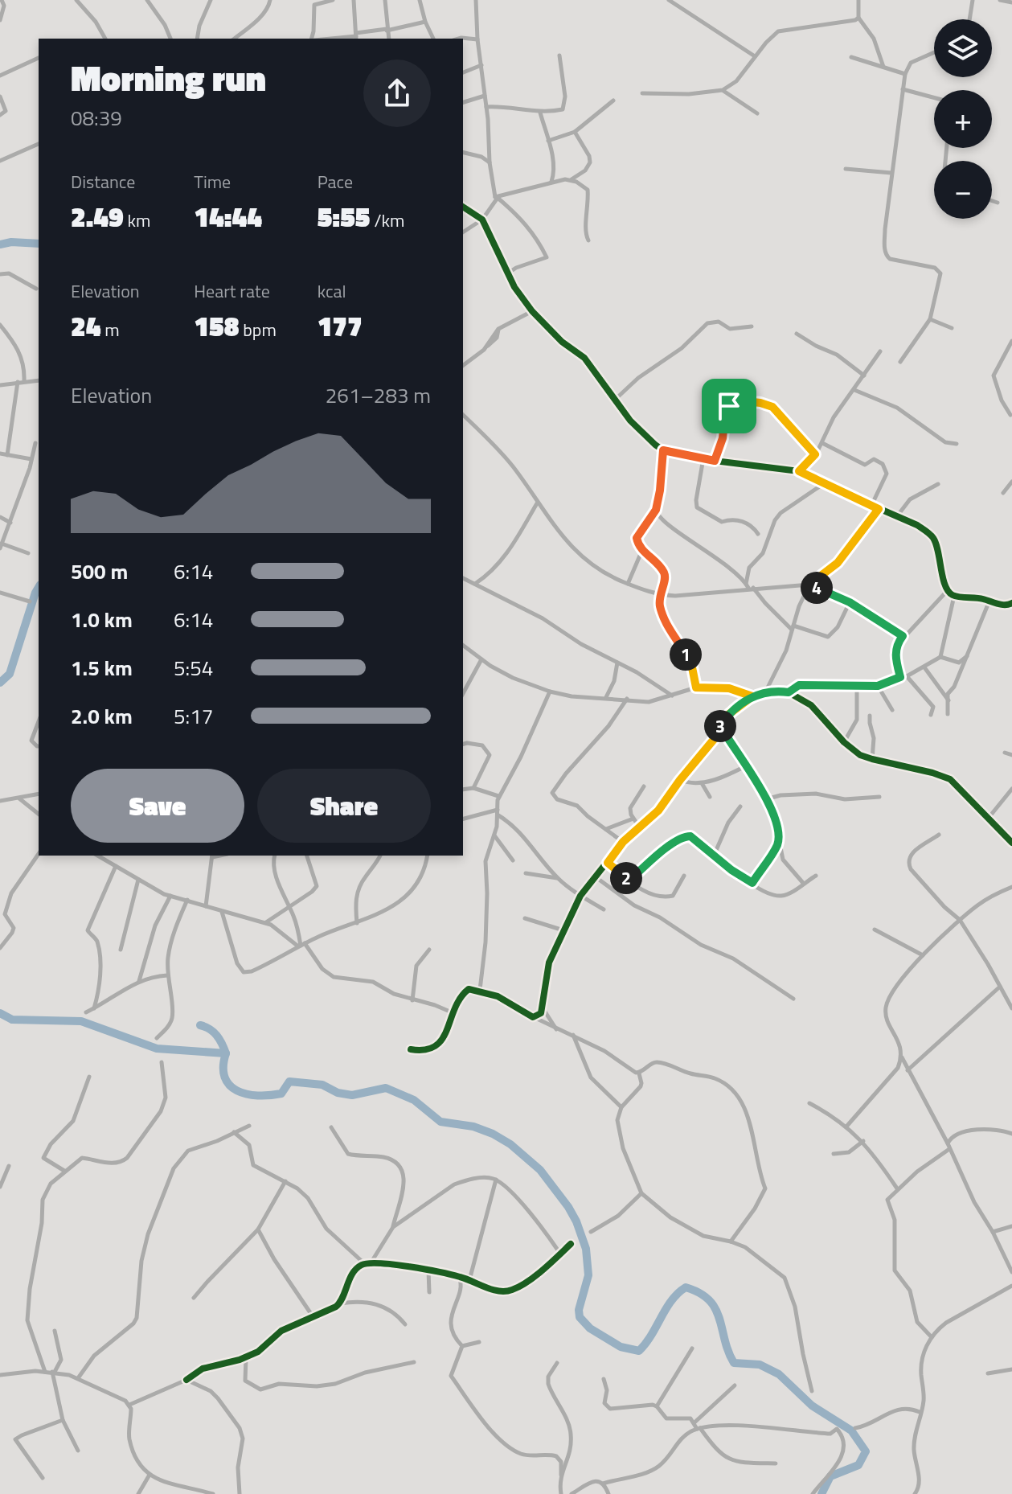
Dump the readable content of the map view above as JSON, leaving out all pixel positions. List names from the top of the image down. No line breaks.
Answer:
{"page":{"map_buttons":["+","−"],"heading":["Morning run","08:39"],"stats":[["Distance","2.49 km"],["Time","14:44"],["Pace","5:55 /km"],["Elevation","24 m"],["Heart rate","158 bpm"],["kcal","177"]],"chart":["Elevation","261–283 m"],"list":[{"name":"500 m","note":"6:14"},{"name":"1.0 km","note":"6:14"},{"name":"1.5 km","note":"5:54"},{"name":"2.0 km","note":"5:17"}],"pins":["4","1","3","2"],"buttons":["Save","Share"]}}
